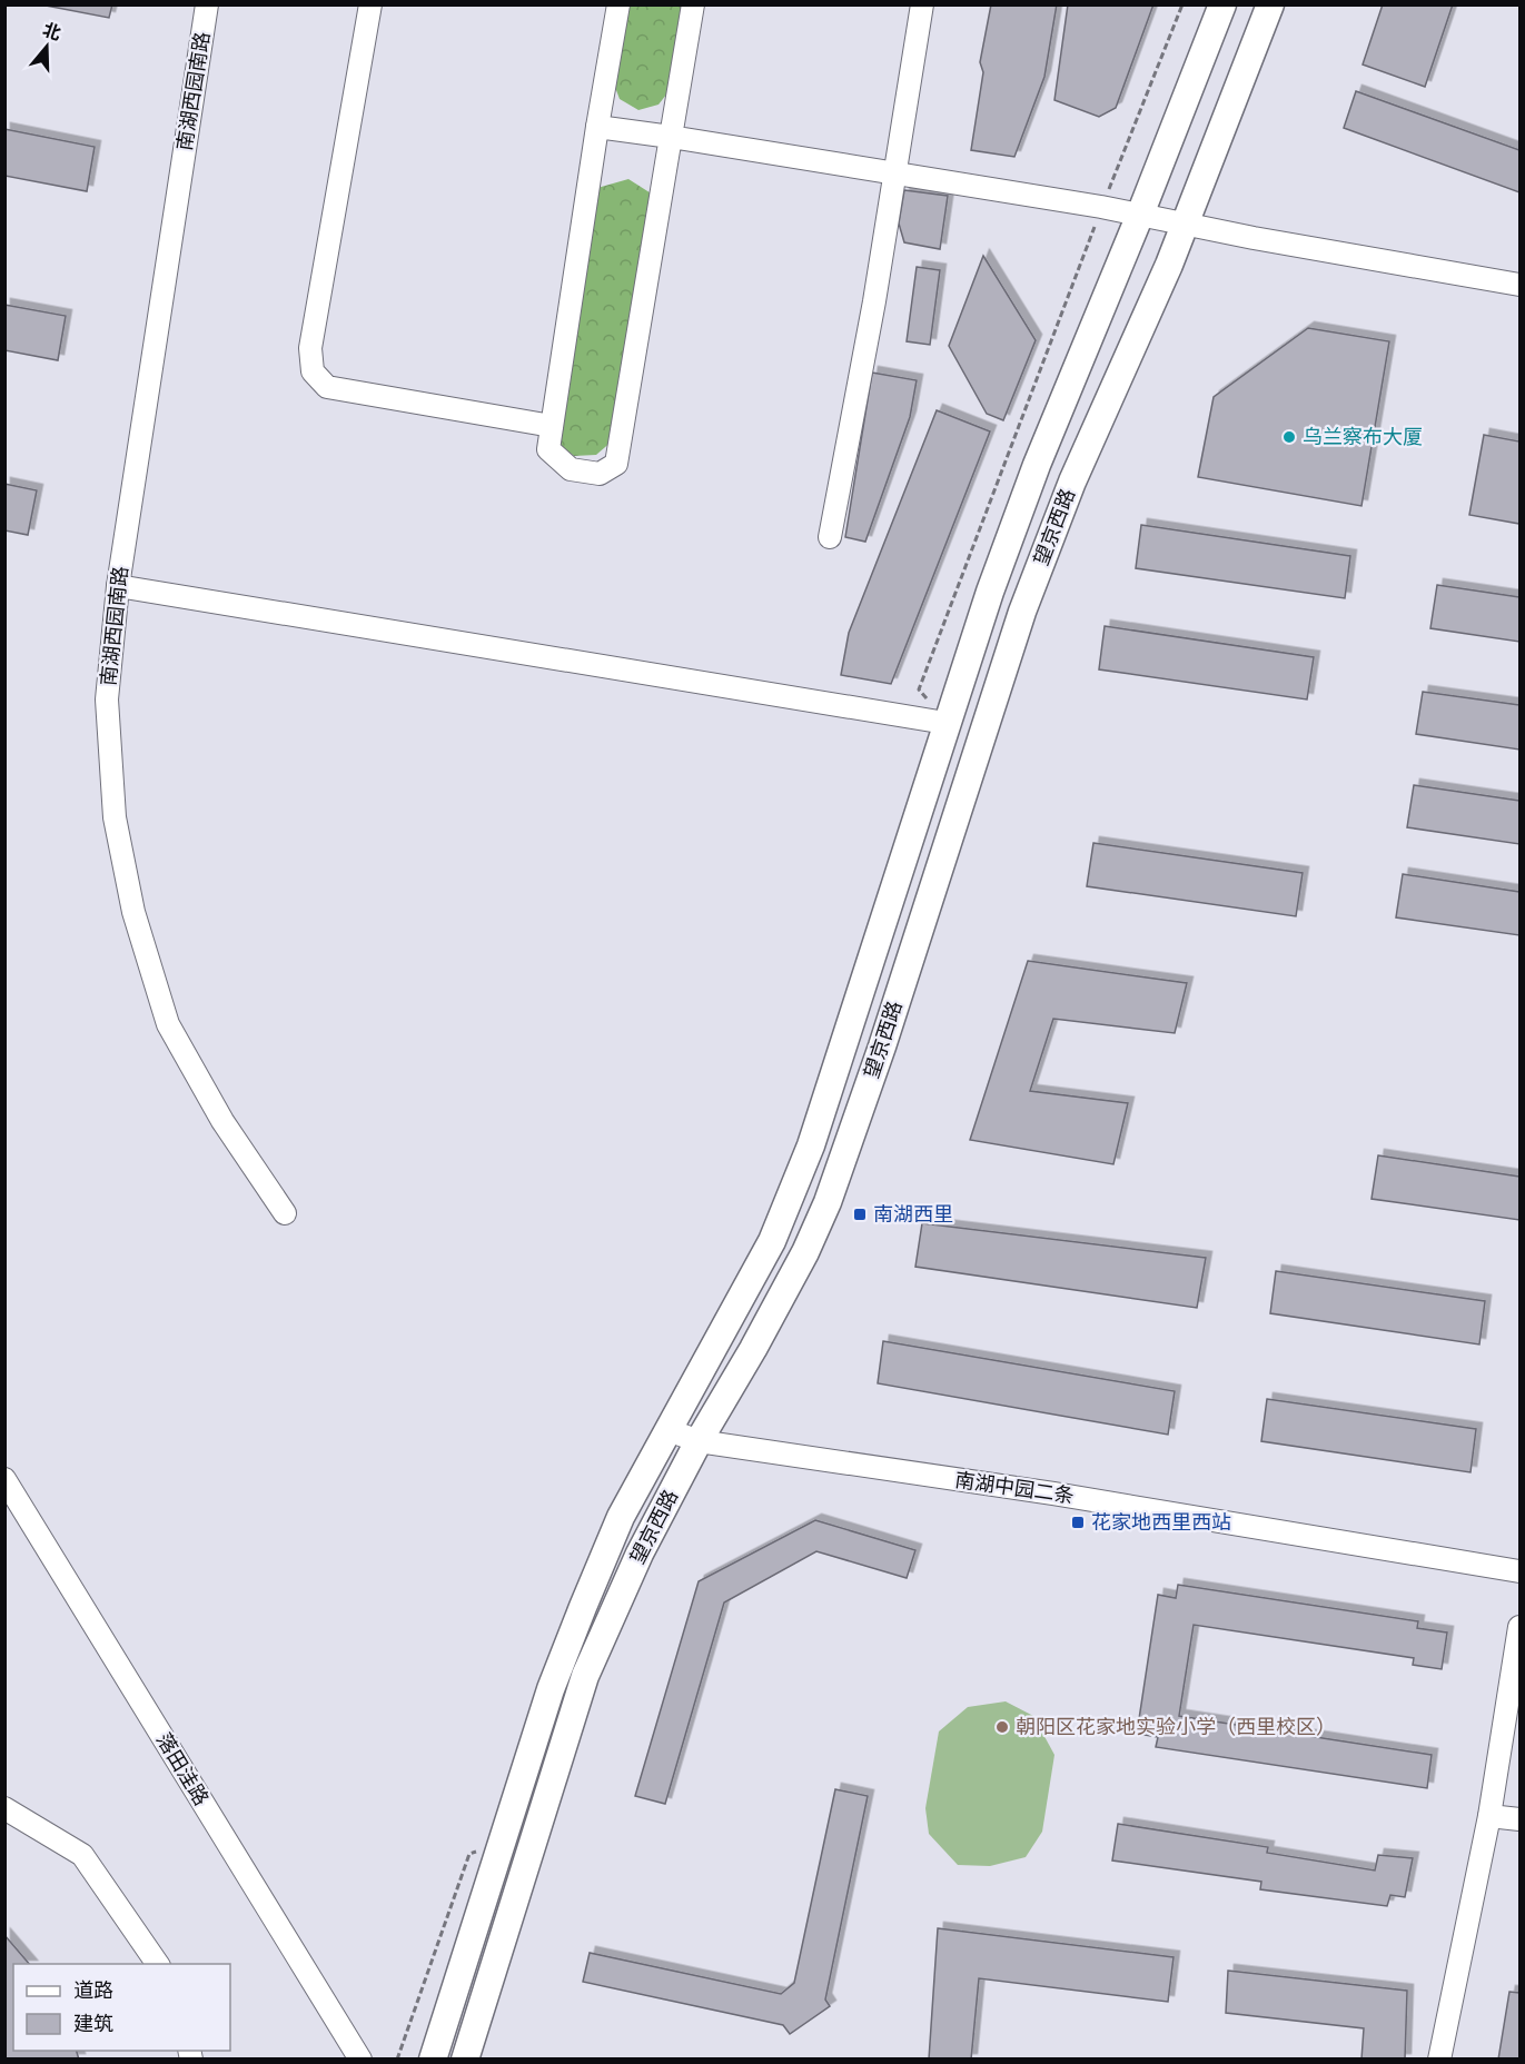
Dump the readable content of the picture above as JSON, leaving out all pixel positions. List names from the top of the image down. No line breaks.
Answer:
{"streets":{"main road":["望京西路"],"street":["南湖西园南路","南湖中园二条","落田洼路"]},"crossings":[["望京西路","南湖中园二条"]],"places":{"other":["乌兰察布大厦","朝阳区花家地实验小学（西里校区）"],"transit":["南湖西里","花家地西里西站"]},"legend":["道路","建筑"],"north":"top"}
